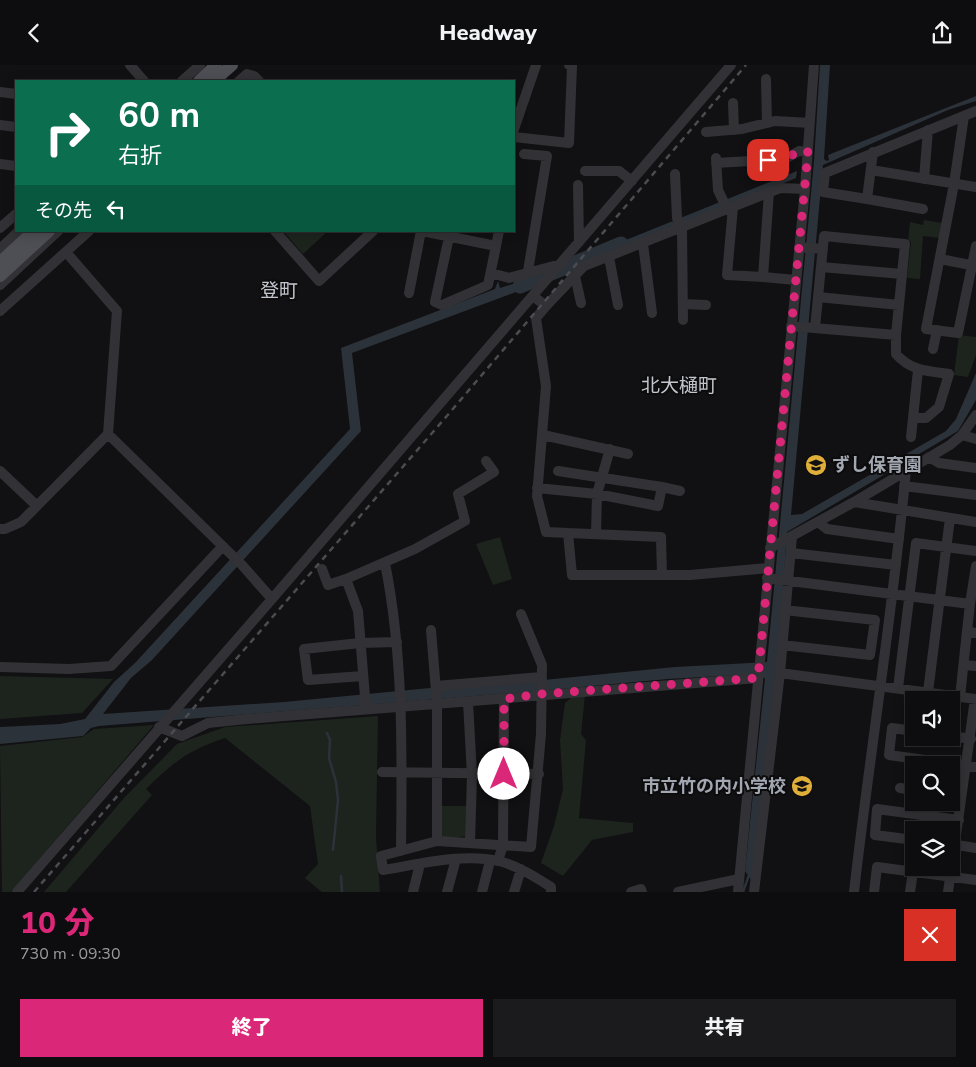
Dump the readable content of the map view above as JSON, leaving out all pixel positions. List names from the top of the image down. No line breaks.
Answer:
{"districts":["登町","北大樋町"],"places":{"school or university":["ずし保育園","市立竹の内小学校"]},"page":{"header":"Headway","turn":["60 m","右折"],"then":"その先","heading":["10 分","730 m · 09:30"],"buttons":["終了","共有"]}}
